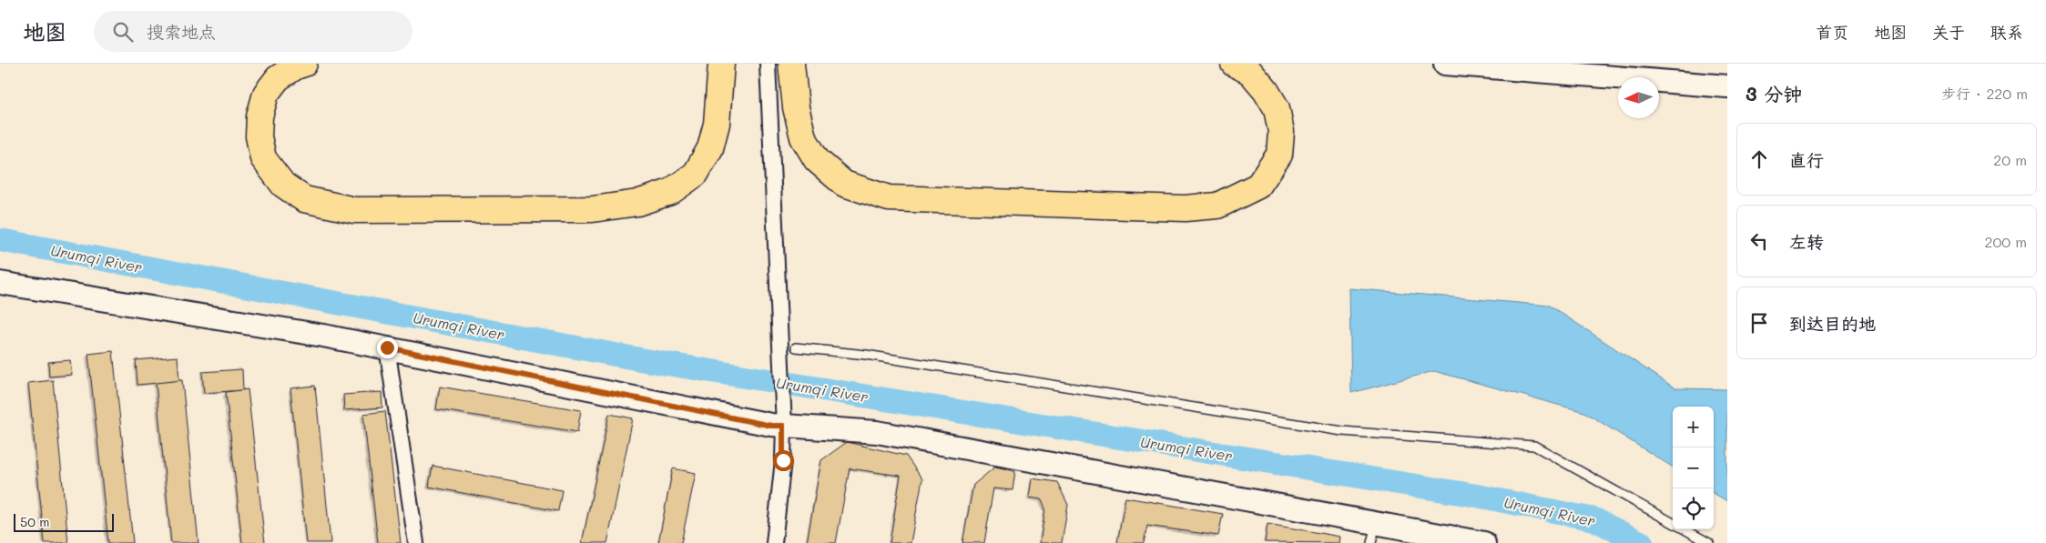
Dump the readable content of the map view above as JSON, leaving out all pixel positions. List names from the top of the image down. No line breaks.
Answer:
{"water":["Urumqi River"],"scale_bar":"50 m","north":"left","page":{"header":"地图","search":"搜索地点","nav":["首页","地图","关于","联系"],"heading":["3 分钟","步行 · 220 m"],"list":[["直行","20 m"],["左转","200 m"],"到达目的地"],"map_buttons":["+","−"],"scale":"50 m"}}
